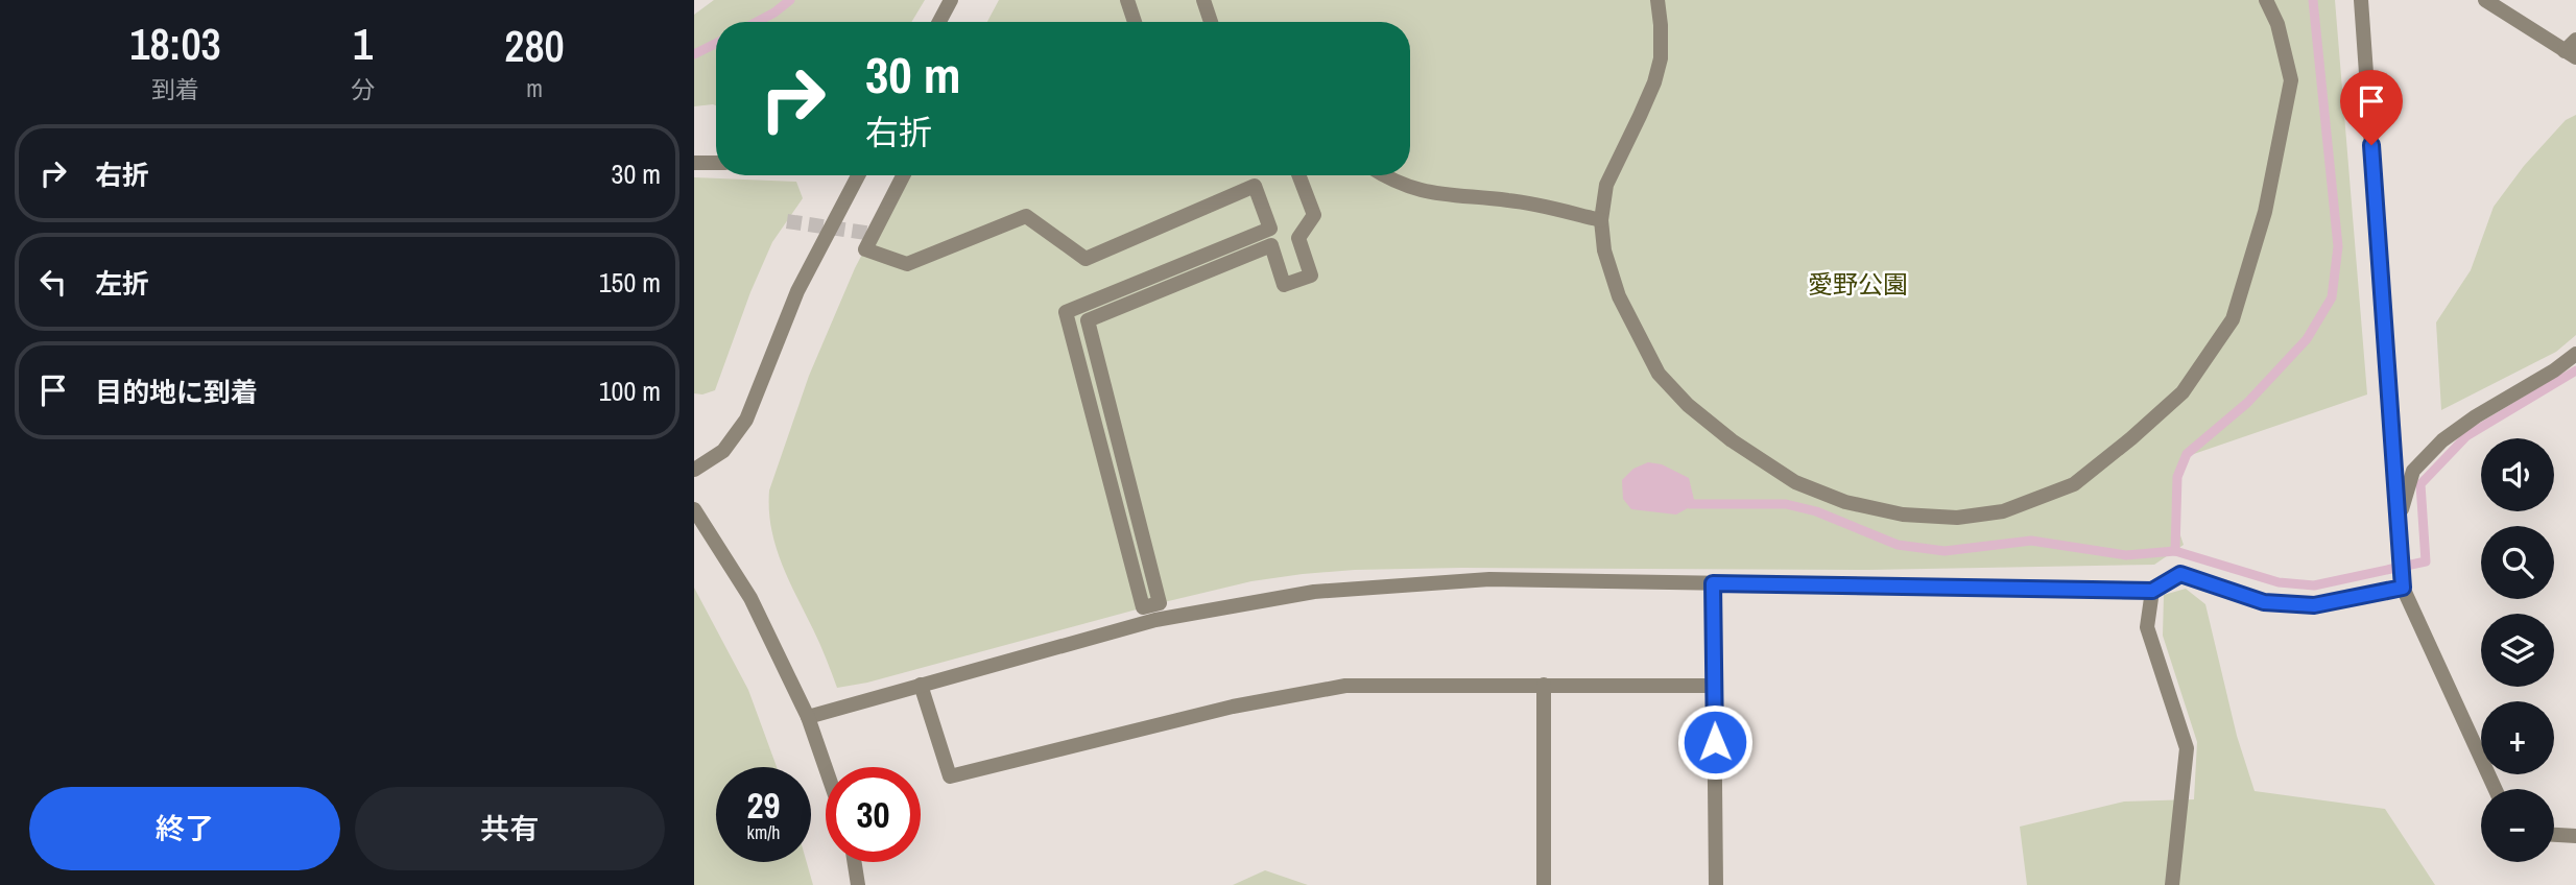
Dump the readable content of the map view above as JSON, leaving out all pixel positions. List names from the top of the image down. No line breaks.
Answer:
{"parks":["愛野公園"],"page":{"eta":["18:03","到着","1","分","280","m"],"turn":["30 m","右折"],"list":[{"name":"右折","value":"30 m"},{"name":"左折","value":"150 m"},{"name":"目的地に到着","value":"100 m"}],"map_buttons":["+","−"],"speed":"29 km/h","limit":"30","buttons":["終了","共有"]}}
